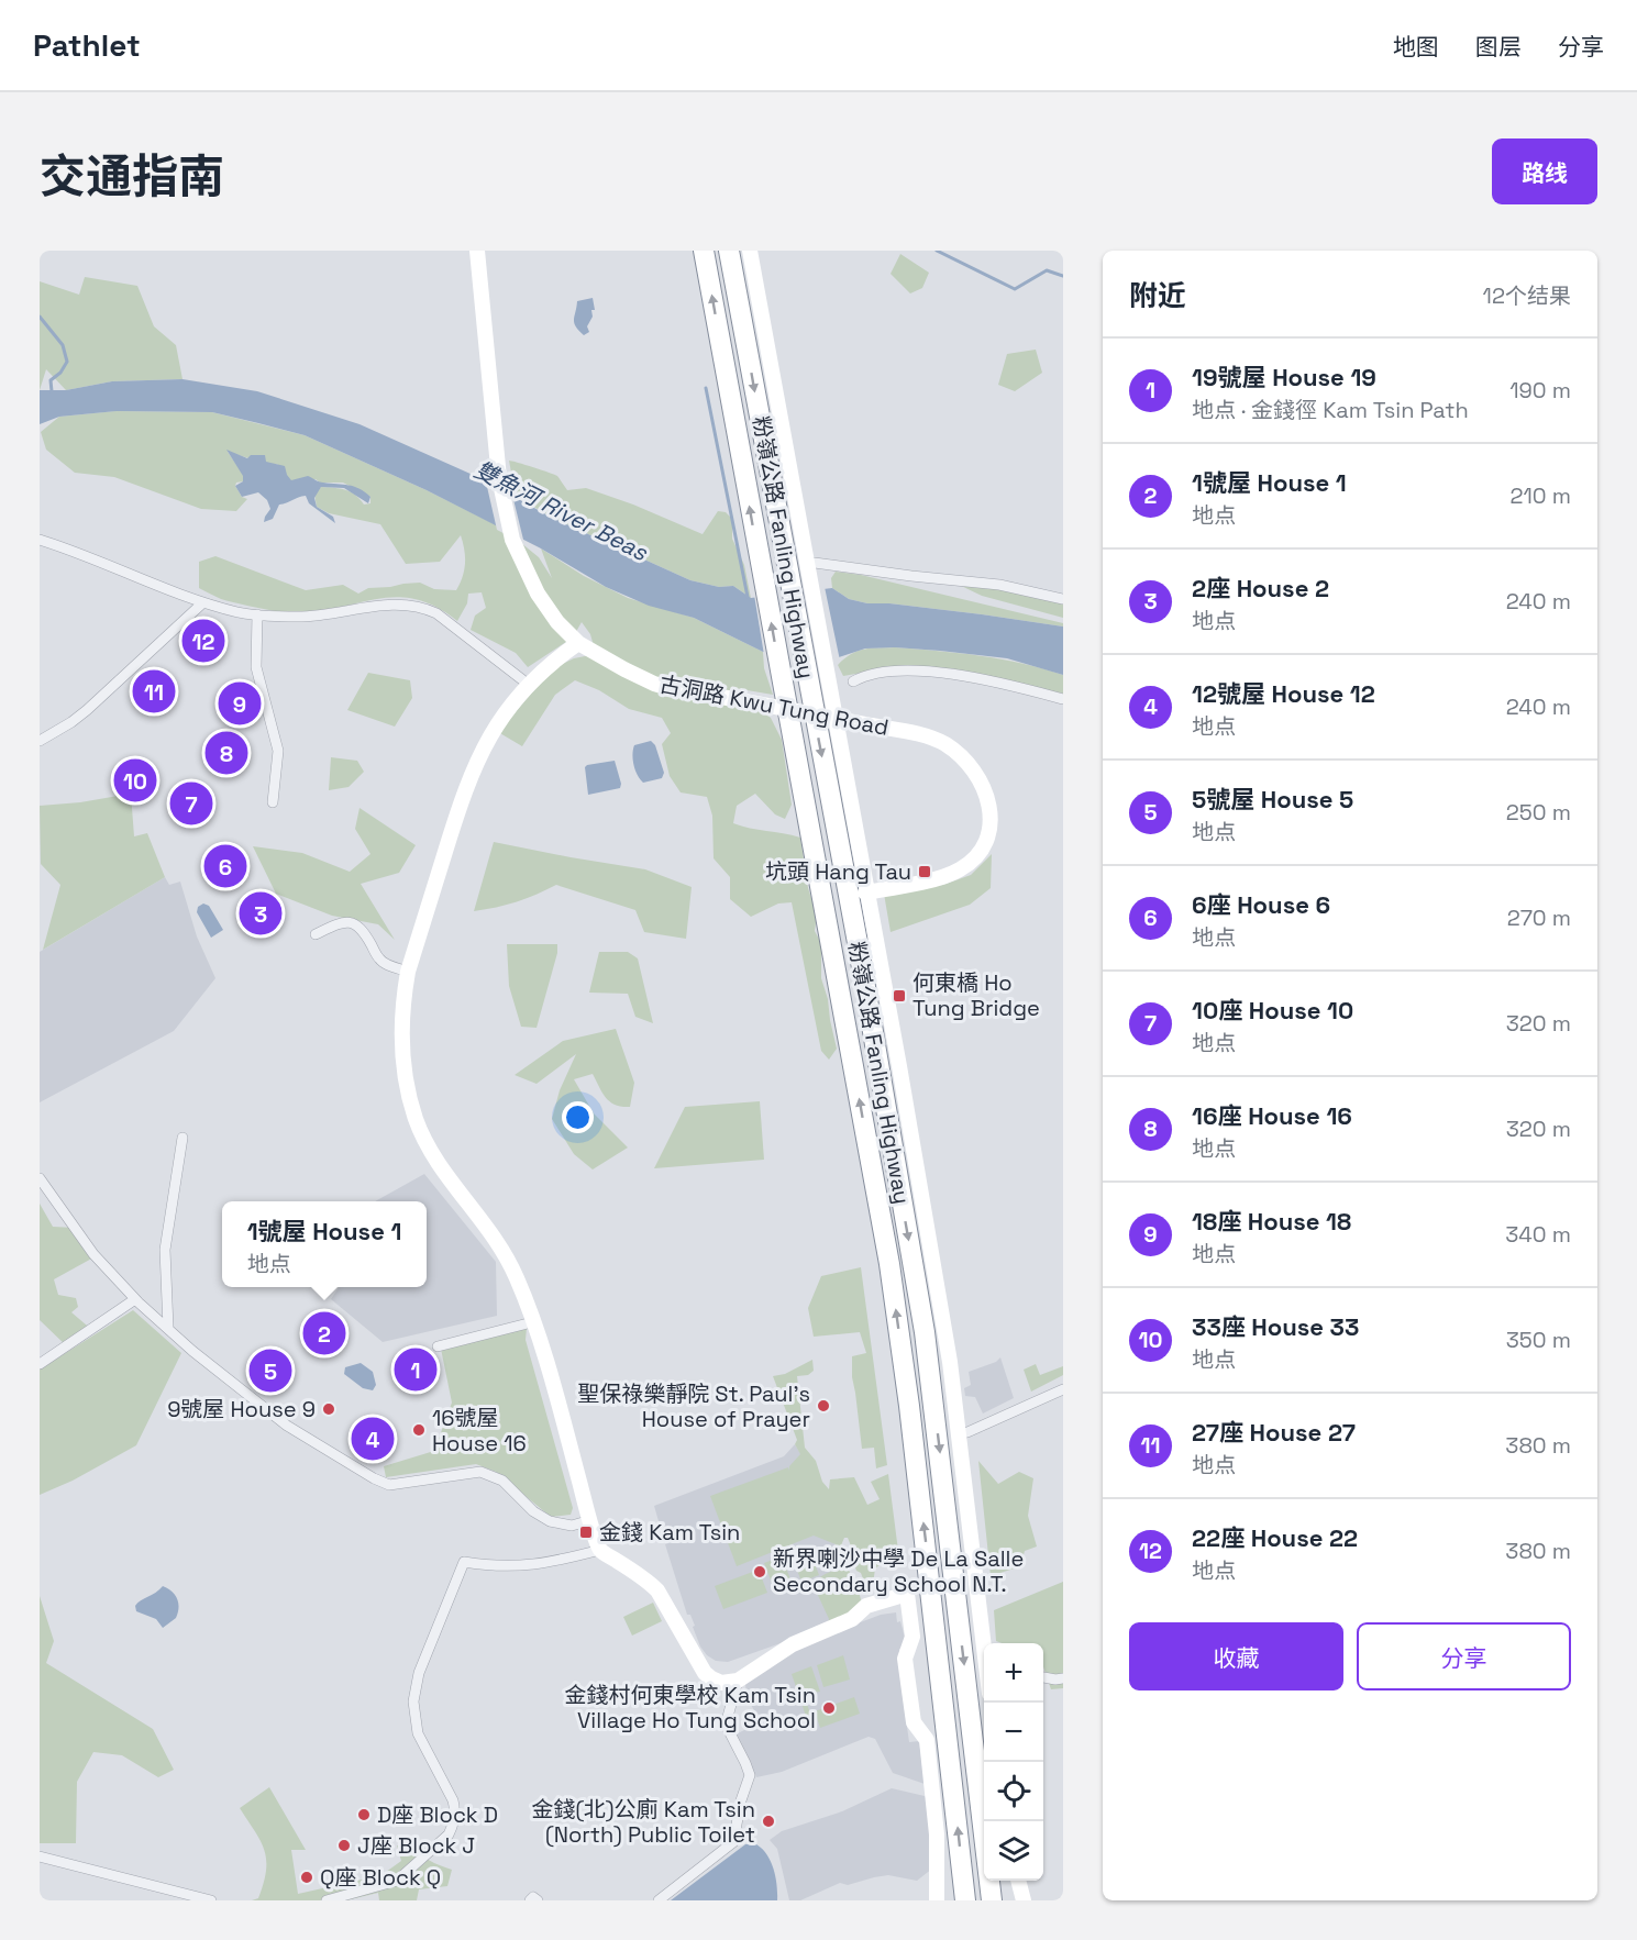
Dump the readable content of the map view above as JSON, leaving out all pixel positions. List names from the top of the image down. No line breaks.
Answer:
{"streets":{"highway":["粉嶺公路 Fanling Highway"],"street":["古洞路 Kwu Tung Road"]},"water":["雙魚河 River Beas"],"places":{"transit":["坑頭 Hang Tau","何東橋 Ho Tung Bridge","金錢 Kam Tsin"],"other":["聖保祿樂靜院 St. Paul's House of Prayer","9號屋 House 9","16號屋 House 16","新界喇沙中學 De La Salle Secondary School N.T.","金錢村何東學校 Kam Tsin Village Ho Tung School","D座 Block D","金錢(北)公廁 Kam Tsin (North) Public Toilet","J座 Block J","Q座 Block Q"]},"page":{"header":"Pathlet","nav":["地图","图层","分享"],"title":"交通指南","buttons":["路线",["收藏","分享"]],"heading":["附近","12个结果"],"list":[{"mark":"1","name":"19號屋 House 19","note":"地点 · 金錢徑 Kam Tsin Path","value":"190 m"},{"mark":"2","name":"1號屋 House 1","note":"地点","value":"210 m"},{"mark":"3","name":"2座 House 2","note":"地点","value":"240 m"},{"mark":"4","name":"12號屋 House 12","note":"地点","value":"240 m"},{"mark":"5","name":"5號屋 House 5","note":"地点","value":"250 m"},{"mark":"6","name":"6座 House 6","note":"地点","value":"270 m"},{"mark":"7","name":"10座 House 10","note":"地点","value":"320 m"},{"mark":"8","name":"16座 House 16","note":"地点","value":"320 m"},{"mark":"9","name":"18座 House 18","note":"地点","value":"340 m"},{"mark":"10","name":"33座 House 33","note":"地点","value":"350 m"},{"mark":"11","name":"27座 House 27","note":"地点","value":"380 m"},{"mark":"12","name":"22座 House 22","note":"地点","value":"380 m"}],"pins":["12","11","9","8","10","7","6","3","2","1","5","4"],"popup":["1號屋 House 1","地点"],"map_buttons":["+","−"]}}
